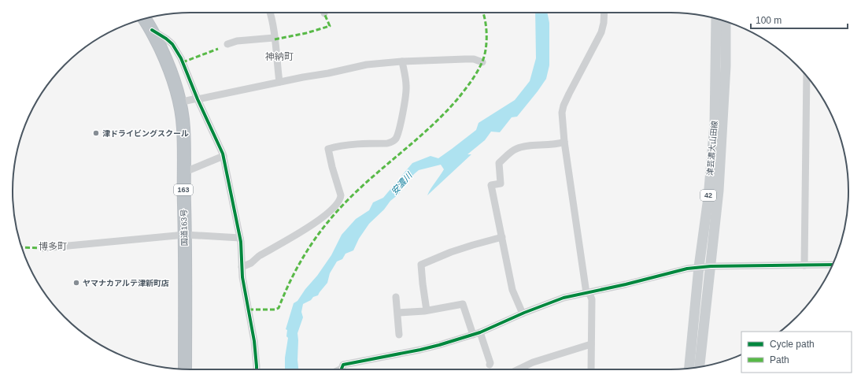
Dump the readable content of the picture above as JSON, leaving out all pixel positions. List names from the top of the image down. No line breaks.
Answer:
{"streets":{"highway":["163","国道163号"],"main road":["津芸濃大山田線","42"]},"districts":["神納町","博多町"],"water":["安濃川"],"places":["津ドライビングスクール","ヤマナカアルテ津新町店"],"legend":["Cycle path","Path"],"scale_bar":"100 m"}
